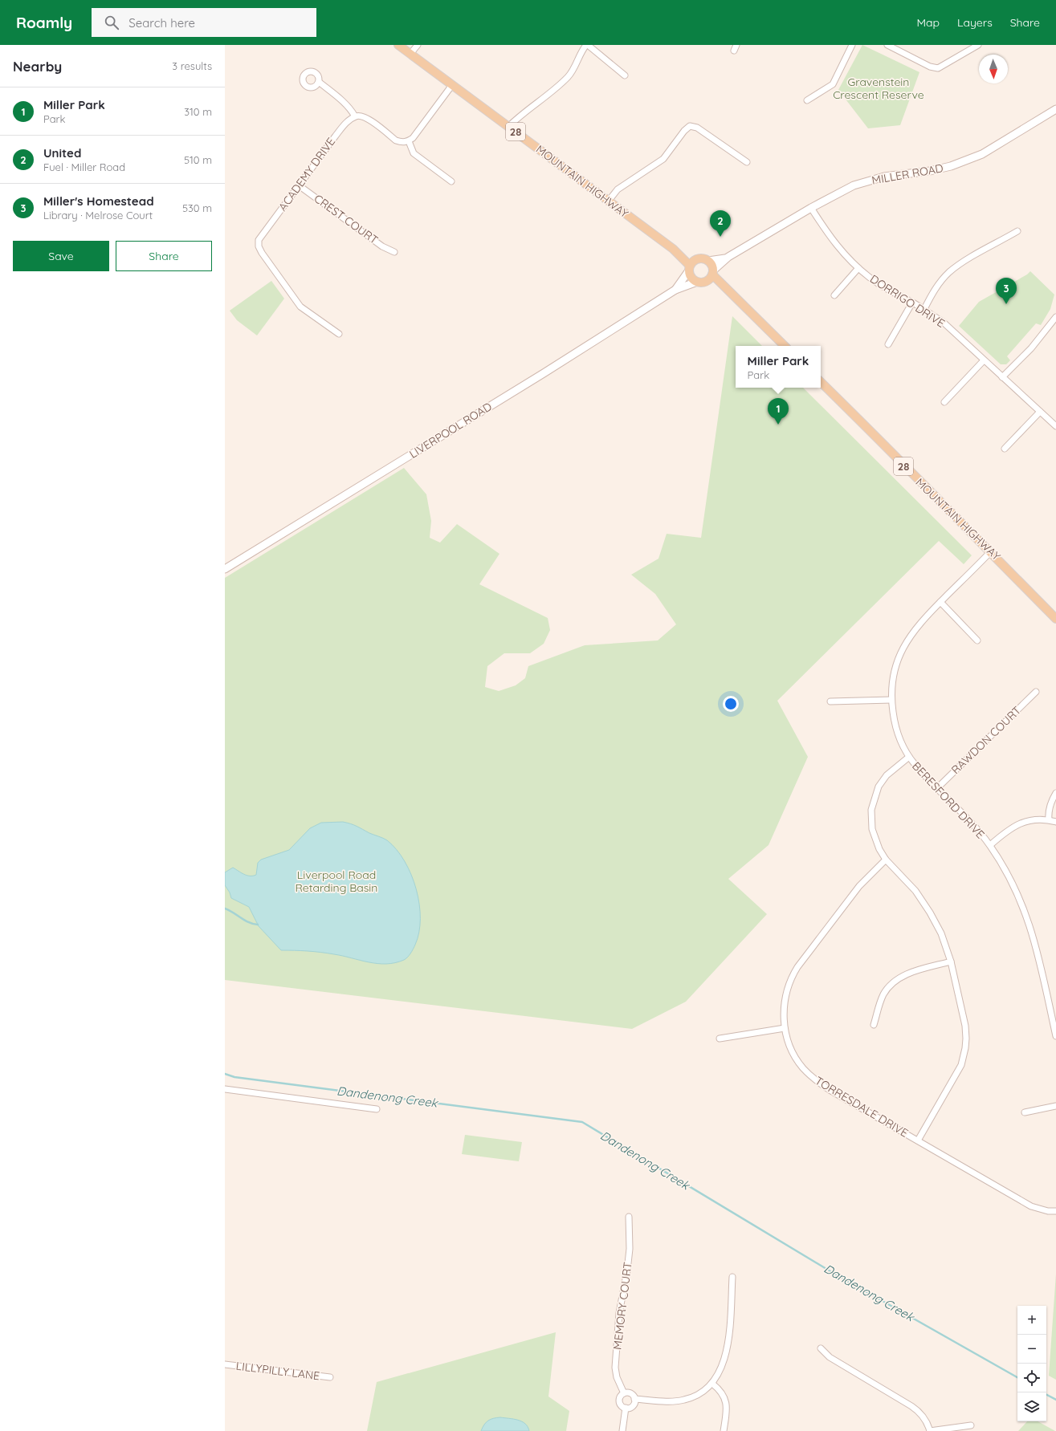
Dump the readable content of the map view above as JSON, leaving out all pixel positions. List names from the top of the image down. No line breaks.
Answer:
{"streets":{"main road":["28","MILLER ROAD","MOUNTAIN HIGHWAY","LIVERPOOL ROAD"],"street":["ACADEMY DRIVE","CREST COURT","DORRIGO DRIVE","RAWDON COURT","BERESFORD DRIVE","TORRESDALE DRIVE","MEMORY COURT","LILLYPILLY LANE"]},"crossings":[["28","MILLER ROAD"],["28","MOUNTAIN HIGHWAY"],["28","LIVERPOOL ROAD"],["ACADEMY DRIVE","CREST COURT"],["MILLER ROAD","MOUNTAIN HIGHWAY"],["MILLER ROAD","DORRIGO DRIVE"],["MILLER ROAD","LIVERPOOL ROAD"],["MOUNTAIN HIGHWAY","LIVERPOOL ROAD"],["MOUNTAIN HIGHWAY","BERESFORD DRIVE"],["RAWDON COURT","BERESFORD DRIVE"]],"water":["Dandenong Creek"],"parks":["Gravenstein Crescent Reserve","Liverpool Road Retarding Basin"],"north":"bottom","page":{"header":"Roamly","search":"Search here","nav":["Map","Layers","Share"],"heading":["Nearby","3 results"],"list":[{"mark":"1","name":"Miller Park","note":"Park","value":"310 m"},{"mark":"2","name":"United","note":"Fuel · Miller Road","value":"510 m"},{"mark":"3","name":"Miller's Homestead","note":"Library · Melrose Court","value":"530 m"}],"pins":["2","3","1"],"buttons":["Save","Share"],"popup":["Miller Park","Park"],"map_buttons":["+","−"]}}
